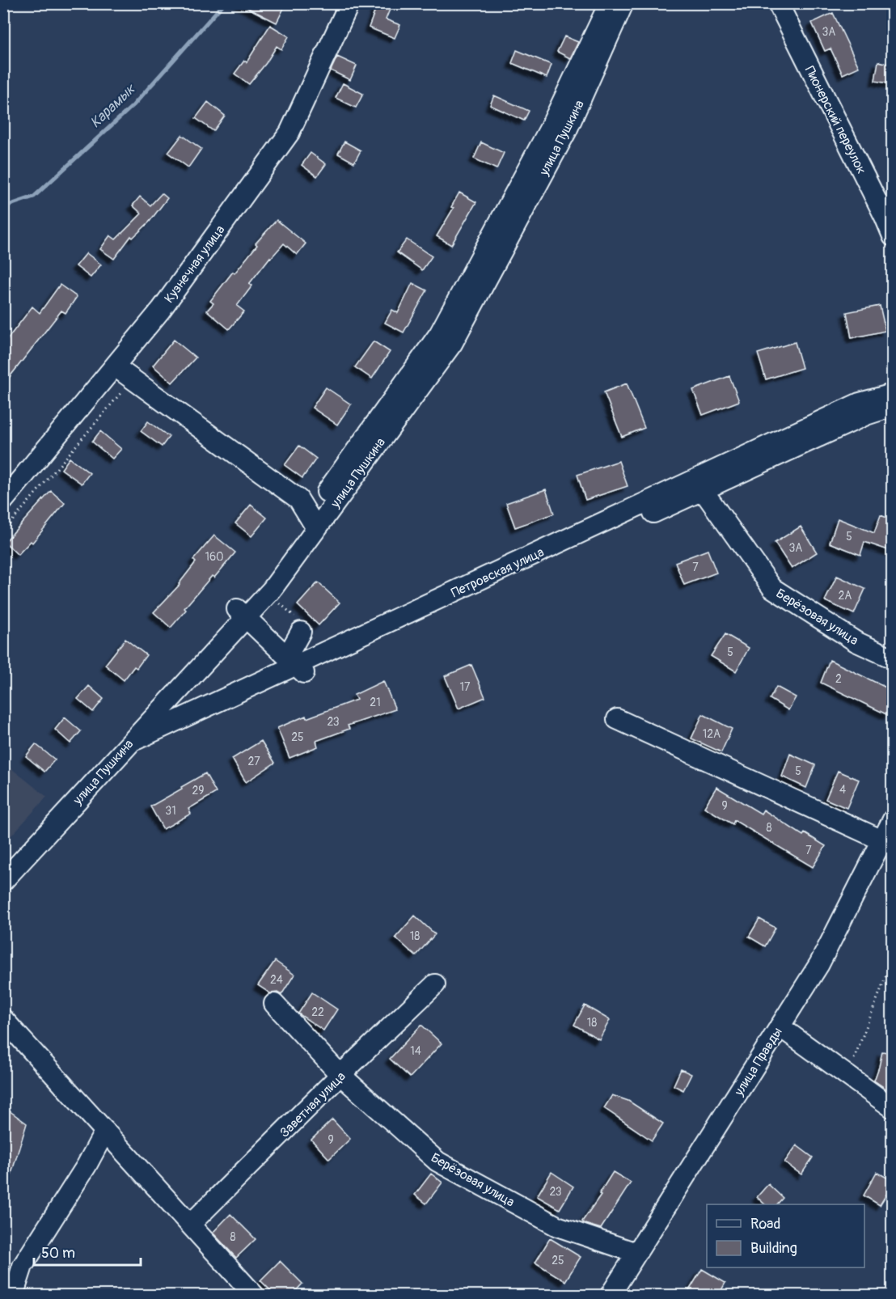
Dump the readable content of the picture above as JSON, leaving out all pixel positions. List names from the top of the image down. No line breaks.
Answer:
{"streets":{"street":["Пионерский переулок","улица Пушкина","Кузнечная улица","Петровская улица","Берёзовая улица","улица Правды","Заветная улица"]},"crossings":[["улица Пушкина","Петровская улица"],["Берёзовая улица","улица Правды"],["Берёзовая улица","Заветная улица"]],"water":["Карамык"],"house_numbers":["3А","5","3А","160","7","2А","5","2","17","21","23","12А","25","27","5","4","29","9","31","8","7","18","24","22","18","14","9","23","8","25"],"legend":["Road","Building"],"scale_bar":"50 m"}
